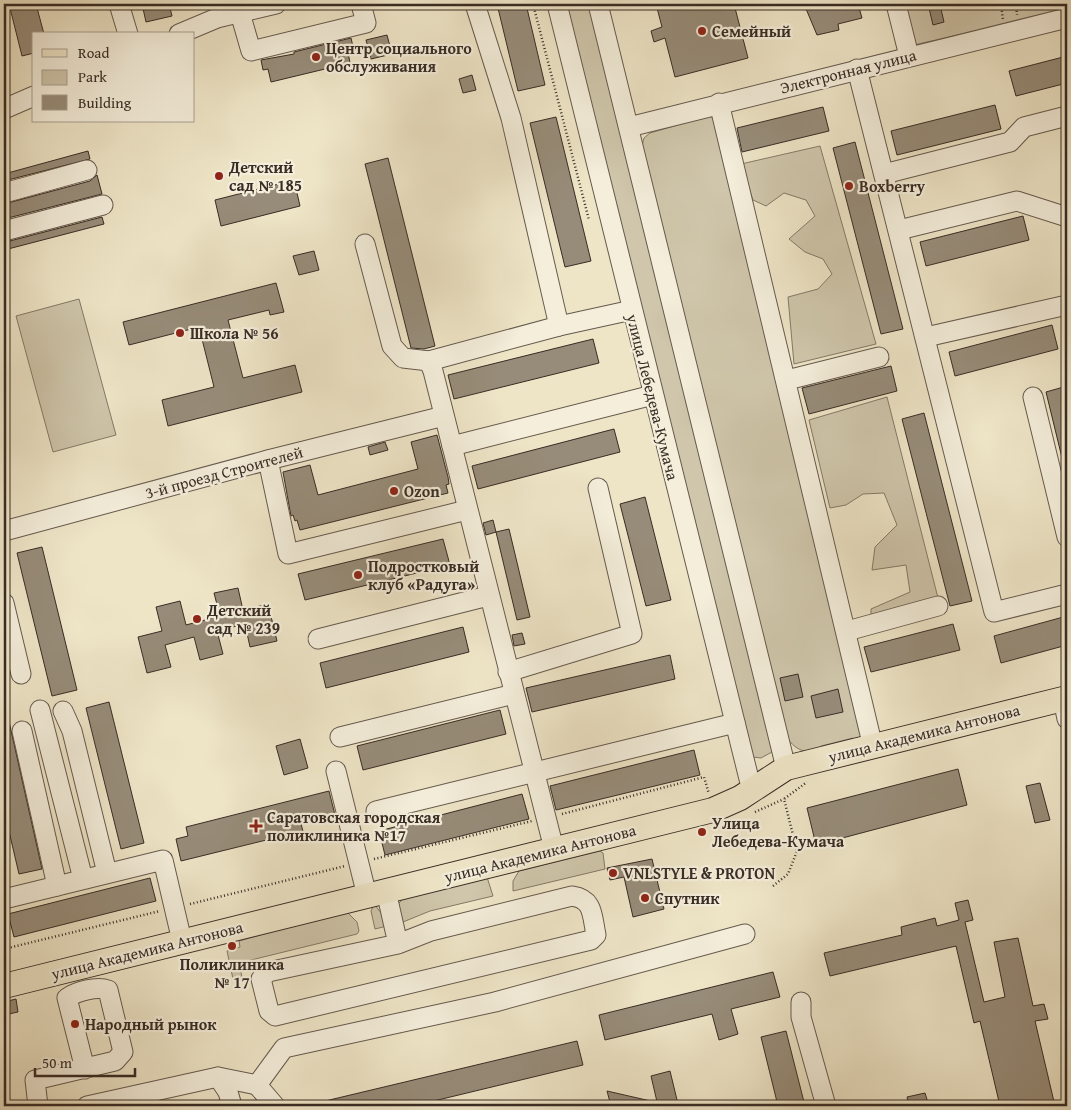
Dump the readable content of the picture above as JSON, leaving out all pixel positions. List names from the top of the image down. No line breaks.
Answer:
{"streets":{"main road":["улица Академика Антонова"],"street":["Электронная улица","улица Лебедева-Кумача","3-й проезд Строителей"]},"crossings":[["улица Лебедева-Кумача","улица Академика Антонова"]],"places":{"other":["Семейный","Центр социального обслуживания","Детский сад № 185","Boxberry","Школа № 56","Ozon","Подростковый клуб «Радуга»","Детский сад № 239","Улица Лебедева-Кумача","VNLSTYLE & PROTON","Спутник","Поликлиника № 17","Народный рынок"],"health":["Саратовская городская поликлиника №17"]},"legend":["Road","Park","Building"],"scale_bar":"50 m"}
